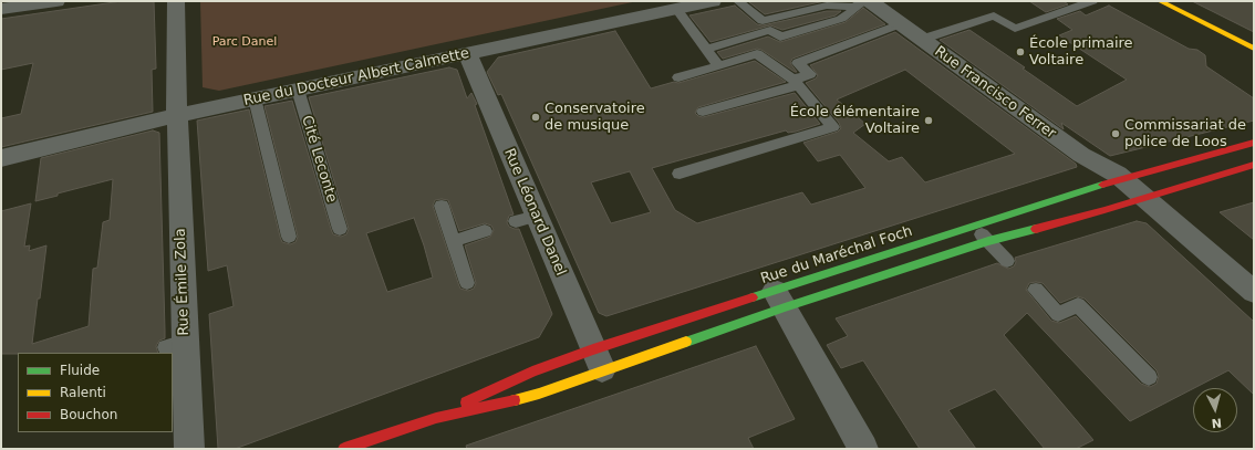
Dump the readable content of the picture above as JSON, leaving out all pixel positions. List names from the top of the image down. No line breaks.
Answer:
{"streets":{"main road":["Rue du Maréchal Foch"],"street":["Rue du Docteur Albert Calmette","Rue Francisco Ferrer","Rue Léonard Danel","Rue Émile Zola"],"lane":["Cité Leconte"]},"crossings":[["Rue du Docteur Albert Calmette","Cité Leconte"],["Rue du Docteur Albert Calmette","Rue Léonard Danel"],["Rue du Docteur Albert Calmette","Rue Émile Zola"],["Rue Francisco Ferrer","Rue du Maréchal Foch"],["Rue Léonard Danel","Rue du Maréchal Foch"]],"parks":["Parc Danel"],"places":["École primaire Voltaire","Conservatoire de musique","École élémentaire Voltaire","Commissariat de police de Loos"],"legend":["Fluide","Ralenti","Bouchon"],"north":"bottom"}
